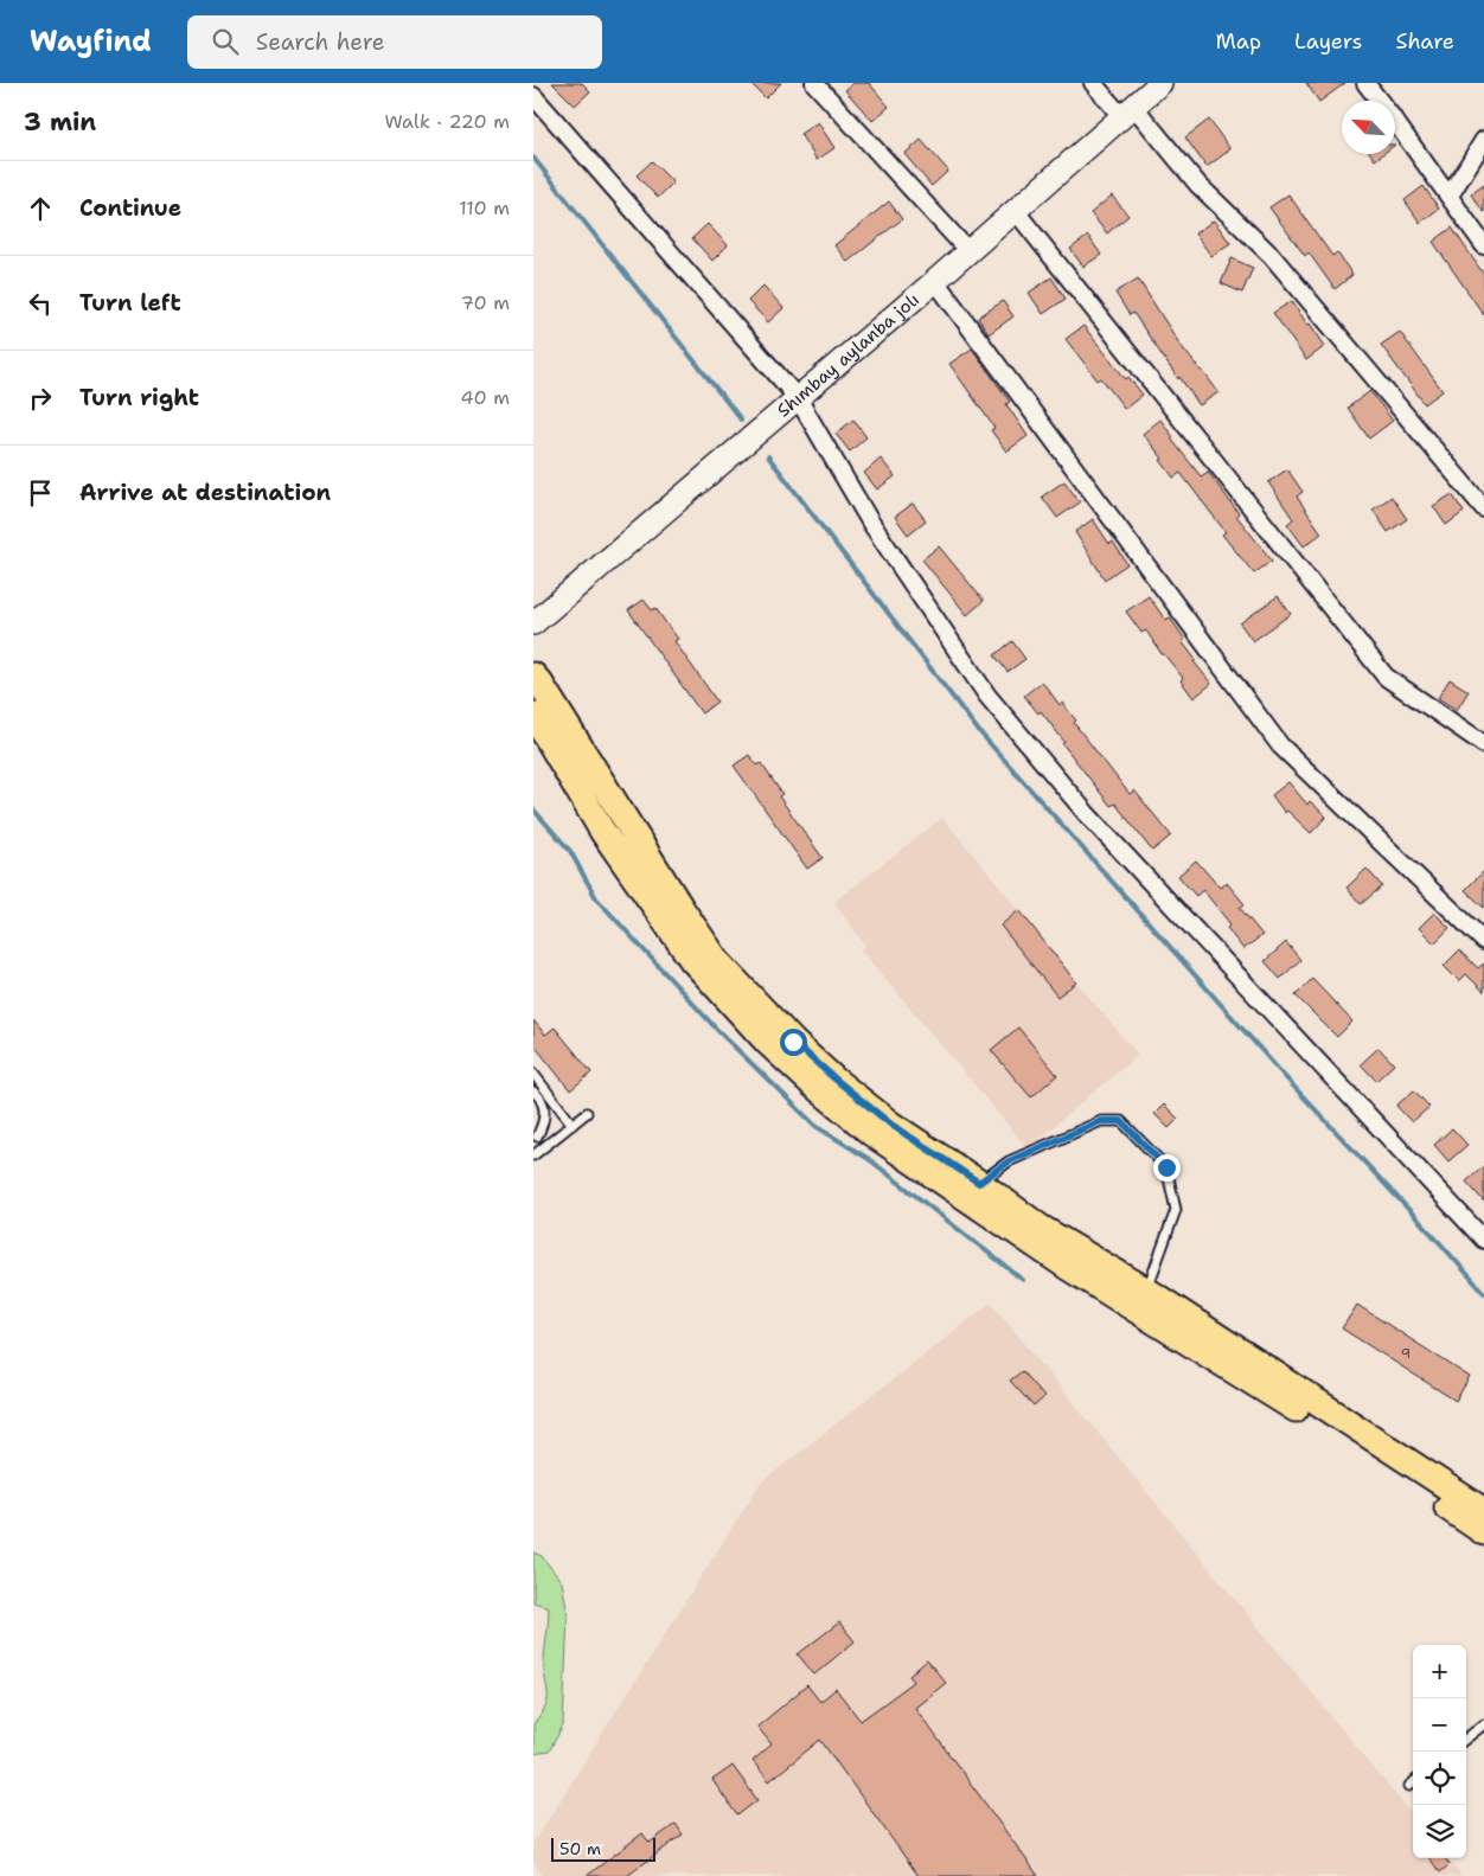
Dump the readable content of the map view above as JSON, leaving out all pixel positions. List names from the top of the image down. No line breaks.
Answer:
{"streets":{"main road":["Shımbay aylanba jolı"]},"house_numbers":["9"],"scale_bar":"50 m","north":"top left","page":{"header":"Wayfind","search":"Search here","nav":["Map","Layers","Share"],"heading":["3 min","Walk · 220 m"],"list":[["Continue","110 m"],["Turn left","70 m"],["Turn right","40 m"],"Arrive at destination"],"map_buttons":["+","−"],"scale":"50 m"}}
